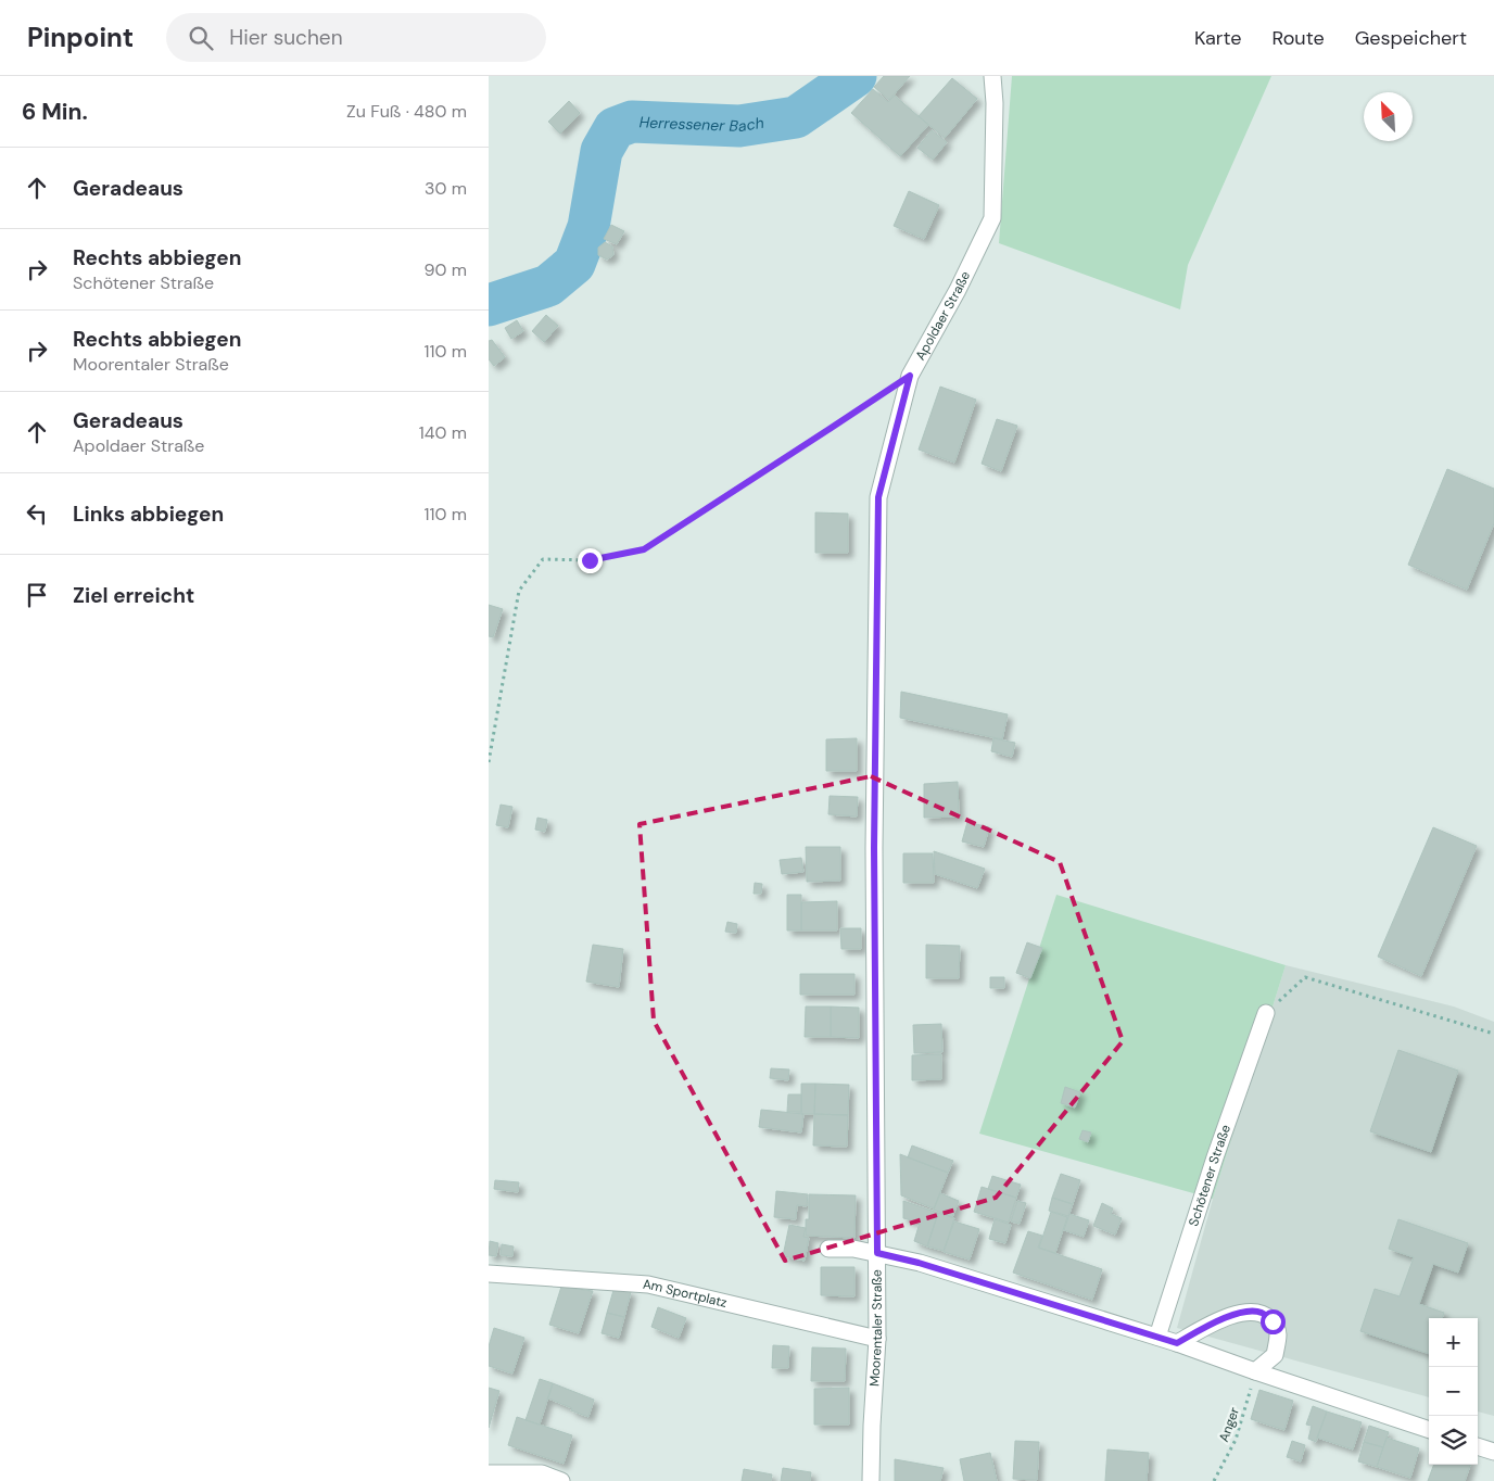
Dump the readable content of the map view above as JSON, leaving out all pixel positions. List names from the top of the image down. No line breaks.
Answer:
{"streets":{"street":["Apoldaer Straße","Schötener Straße","Am Sportplatz","Moorentaler Straße"],"path":["Anger"]},"crossings":[["Apoldaer Straße","Moorentaler Straße"],["Am Sportplatz","Moorentaler Straße"]],"water":["Herressener Bach"],"north":"top left","page":{"header":"Pinpoint","search":"Hier suchen","nav":["Karte","Route","Gespeichert"],"heading":["6 Min.","Zu Fuß · 480 m"],"list":[["Geradeaus","30 m"],["Rechts abbiegen","Schötener Straße","90 m"],["Rechts abbiegen","Moorentaler Straße","110 m"],["Geradeaus","Apoldaer Straße","140 m"],["Links abbiegen","110 m"],"Ziel erreicht"],"map_buttons":["+","−"]}}
